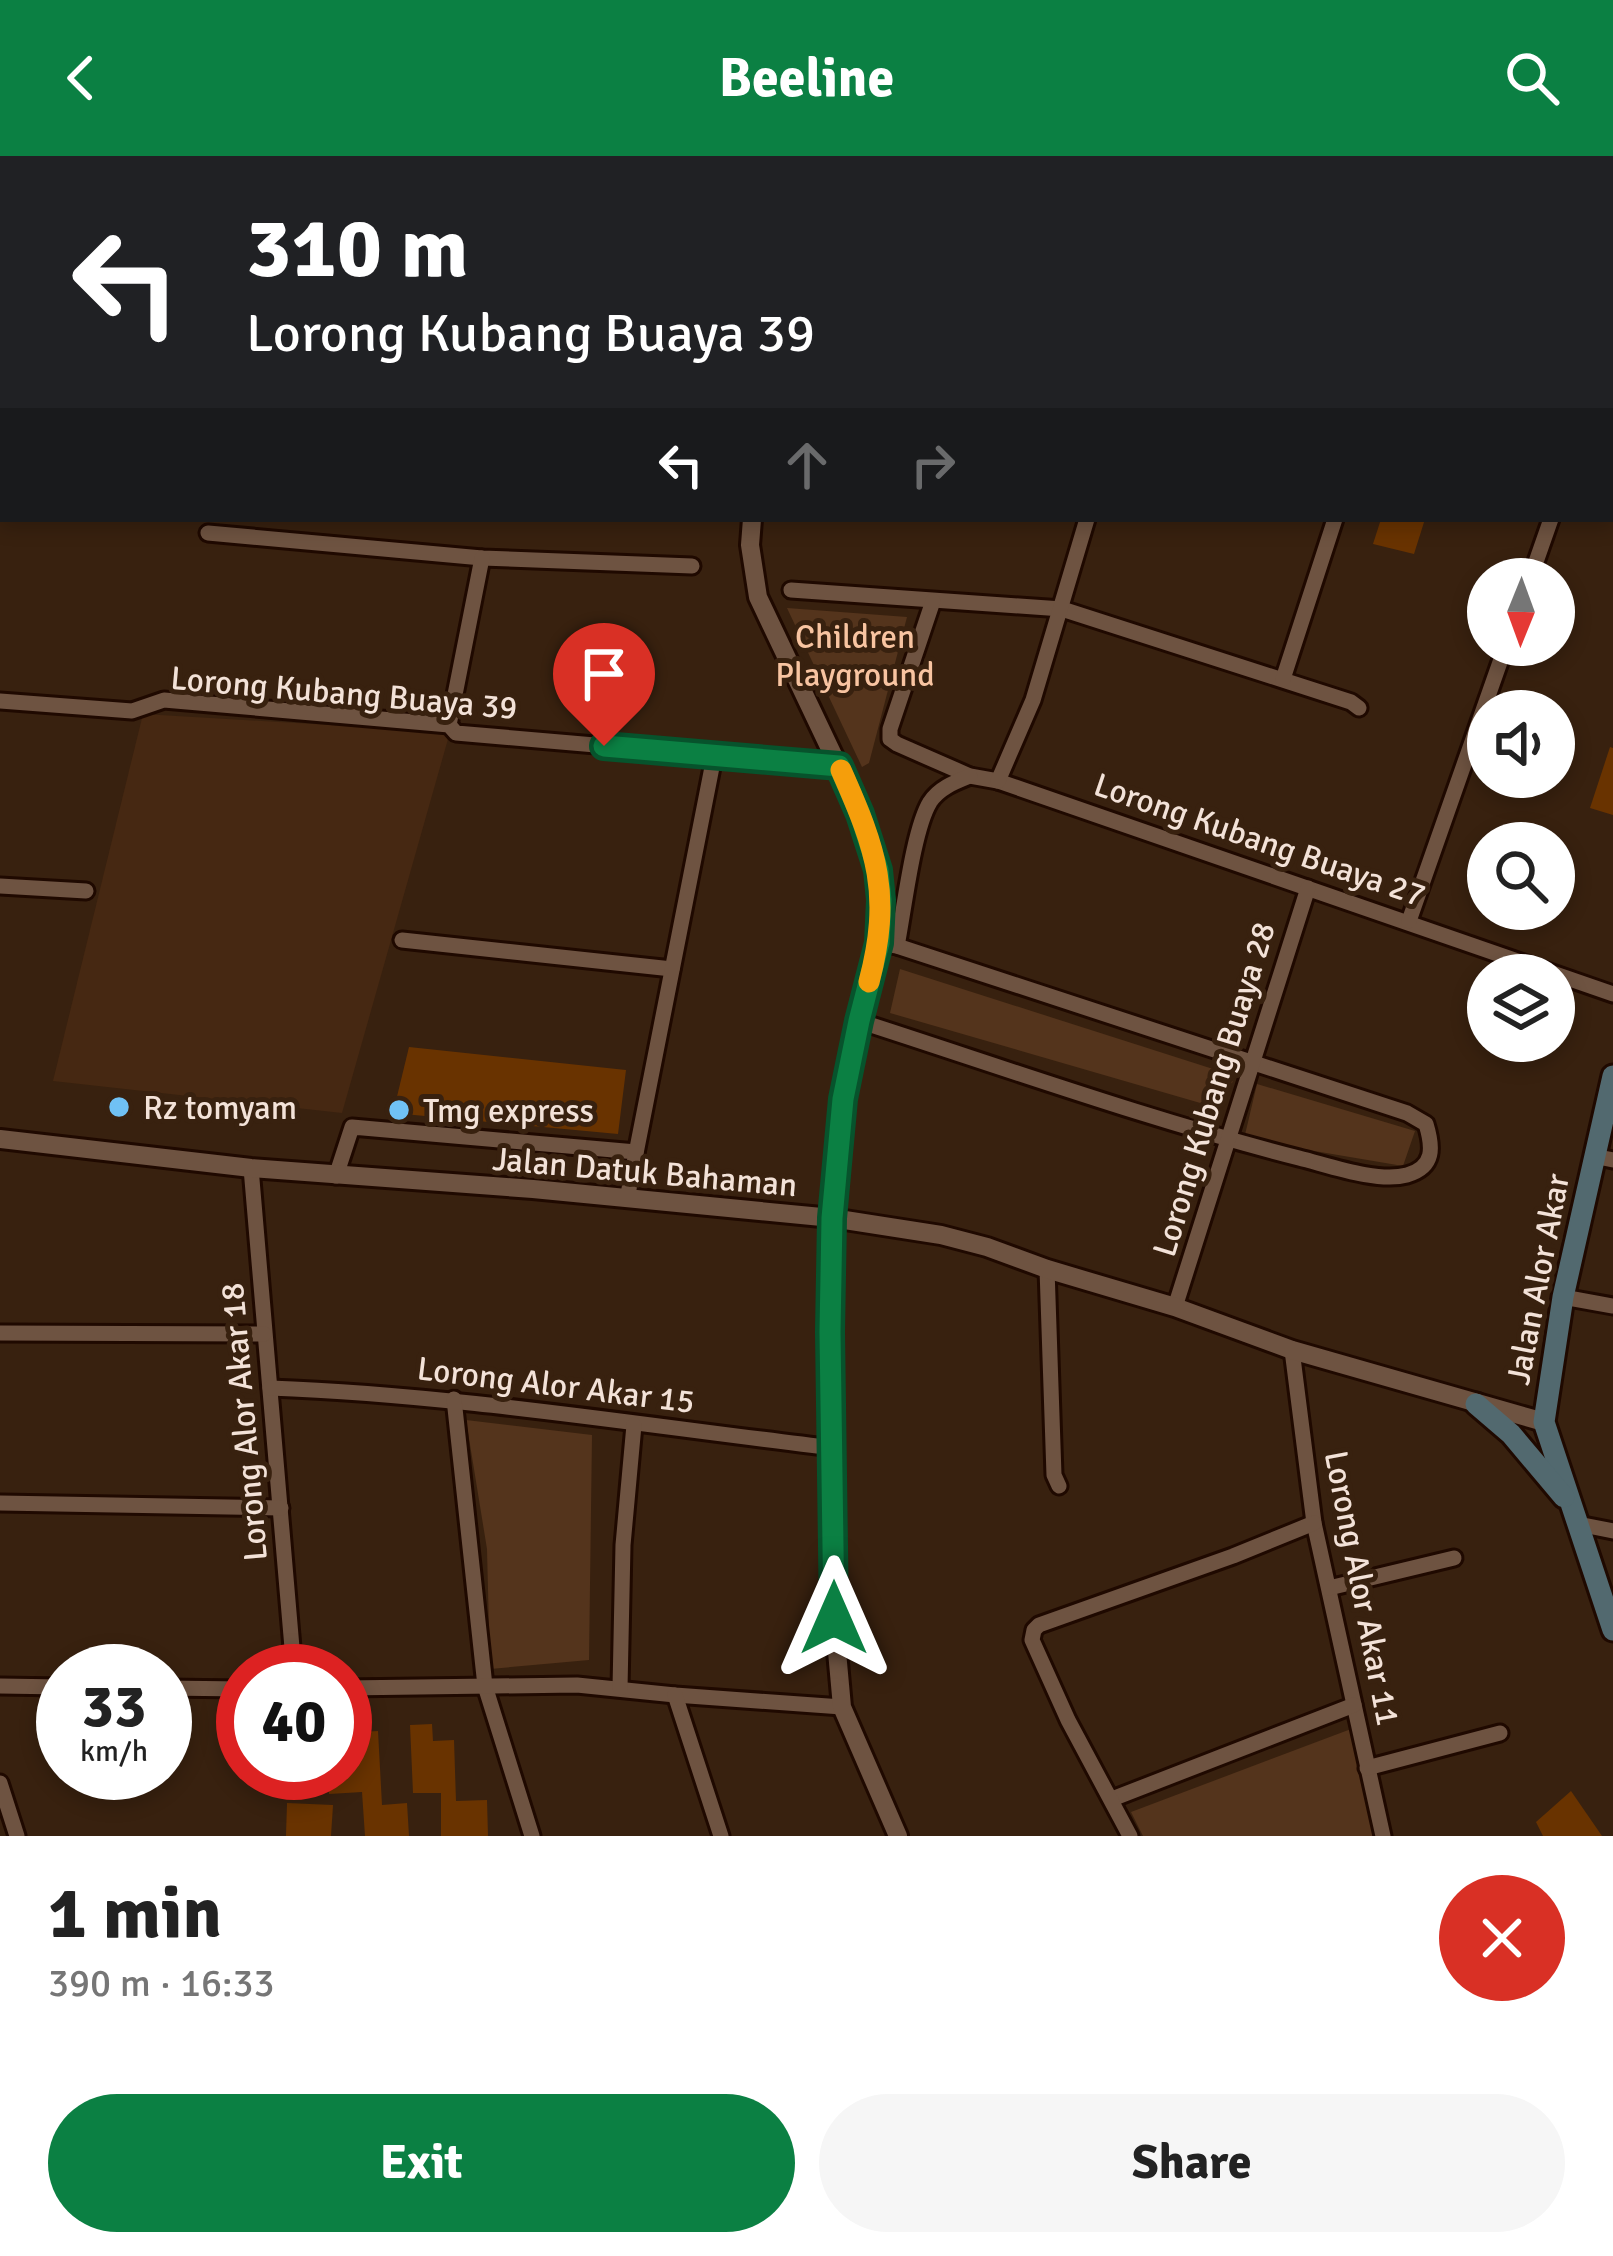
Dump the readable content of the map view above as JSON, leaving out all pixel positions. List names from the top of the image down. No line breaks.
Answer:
{"streets":{"main road":["Jalan Alor Akar"],"street":["Lorong Kubang Buaya 39","Lorong Kubang Buaya 27","Lorong Kubang Buaya 28","Jalan Datuk Bahaman","Lorong Alor Akar 15","Lorong Alor Akar 18","Lorong Alor Akar 11"]},"crossings":[["Lorong Kubang Buaya 27","Lorong Kubang Buaya 28"],["Lorong Kubang Buaya 28","Jalan Datuk Bahaman"],["Jalan Datuk Bahaman","Jalan Alor Akar"],["Jalan Datuk Bahaman","Lorong Alor Akar 18"],["Jalan Datuk Bahaman","Lorong Alor Akar 11"],["Lorong Alor Akar 15","Lorong Alor Akar 18"]],"parks":["Children Playground"],"places":["Rz tomyam","Tmg express"],"north":"bottom","page":{"header":"Beeline","turn":["310 m","Lorong Kubang Buaya 39"],"speed":"33 km/h","limit":"40","heading":["1 min","390 m · 16:33"],"buttons":["Exit","Share"]}}
